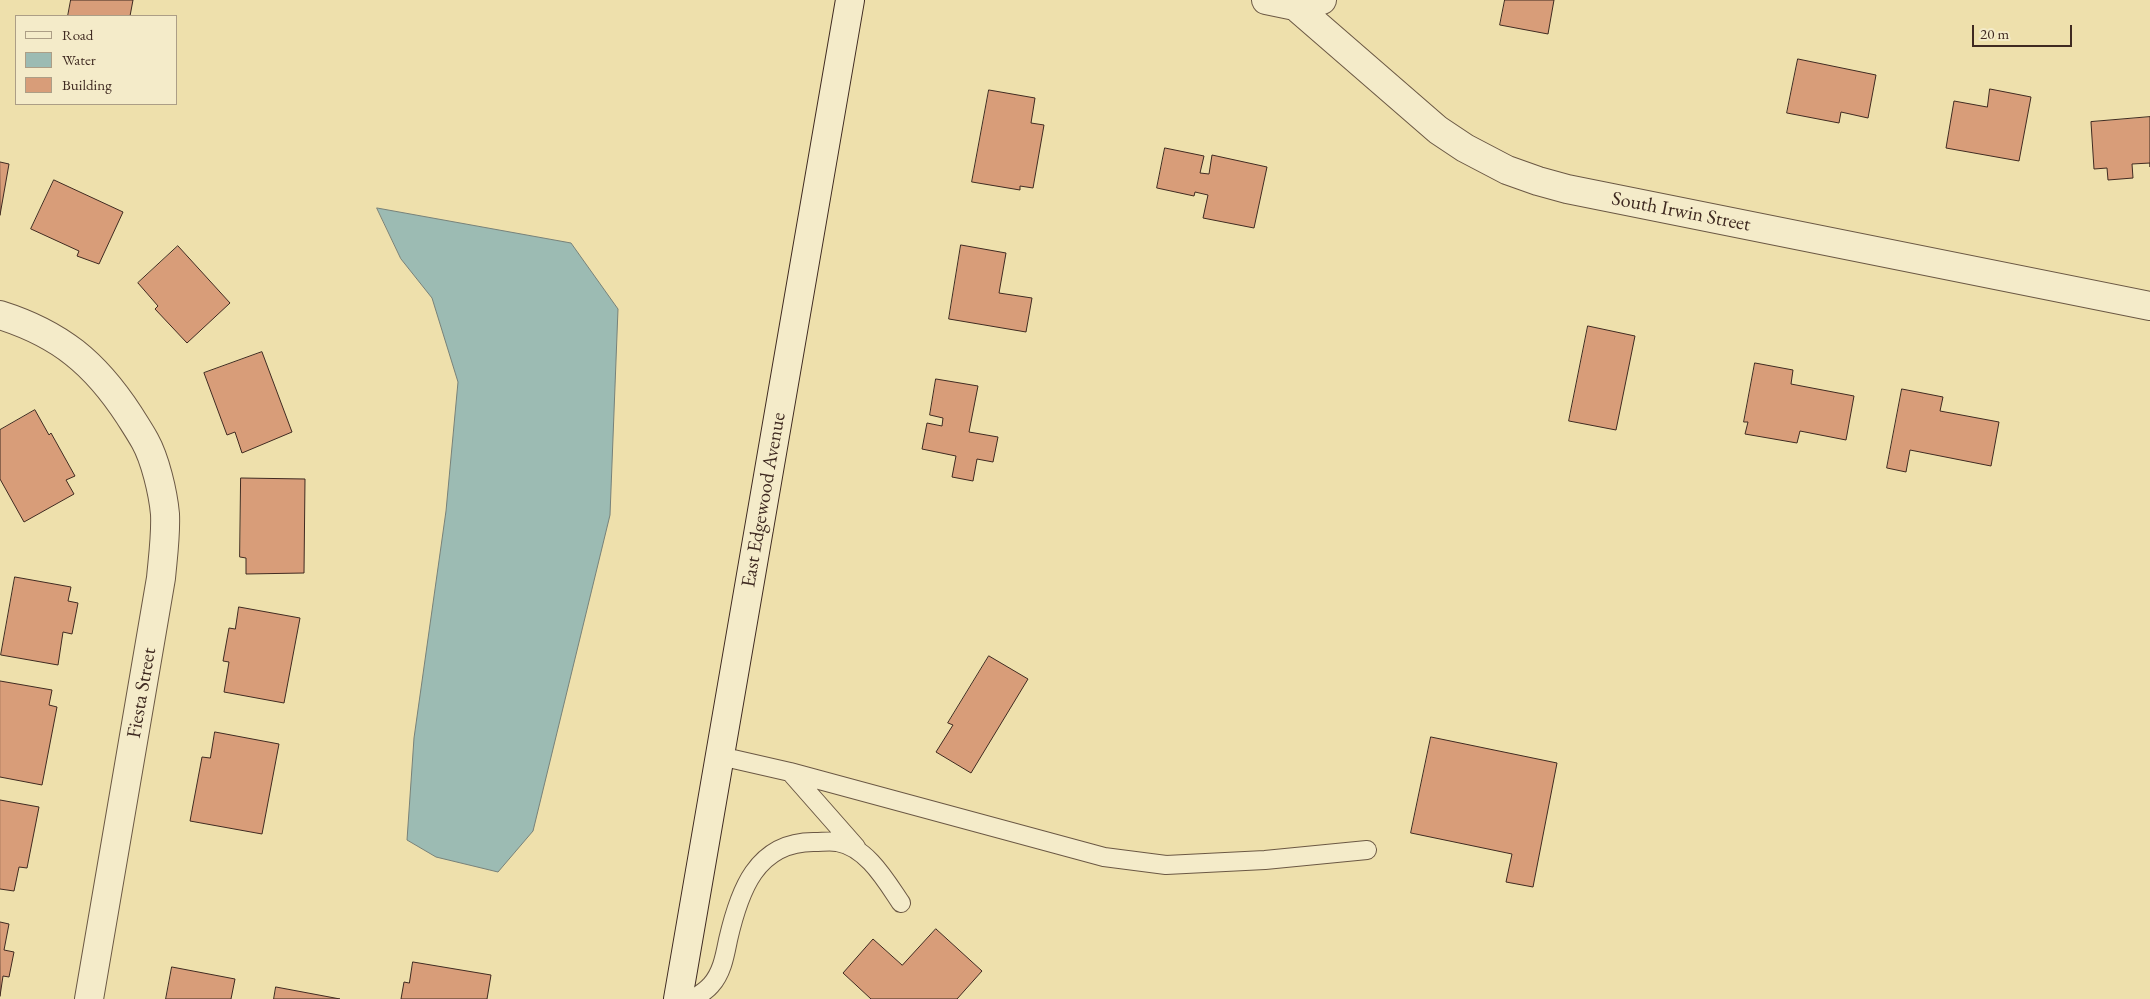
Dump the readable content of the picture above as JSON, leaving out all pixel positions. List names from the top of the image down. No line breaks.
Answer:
{"streets":{"street":["South Irwin Street","East Edgewood Avenue","Fiesta Street"]},"legend":["Road","Water","Building"],"scale_bar":"20 m"}
